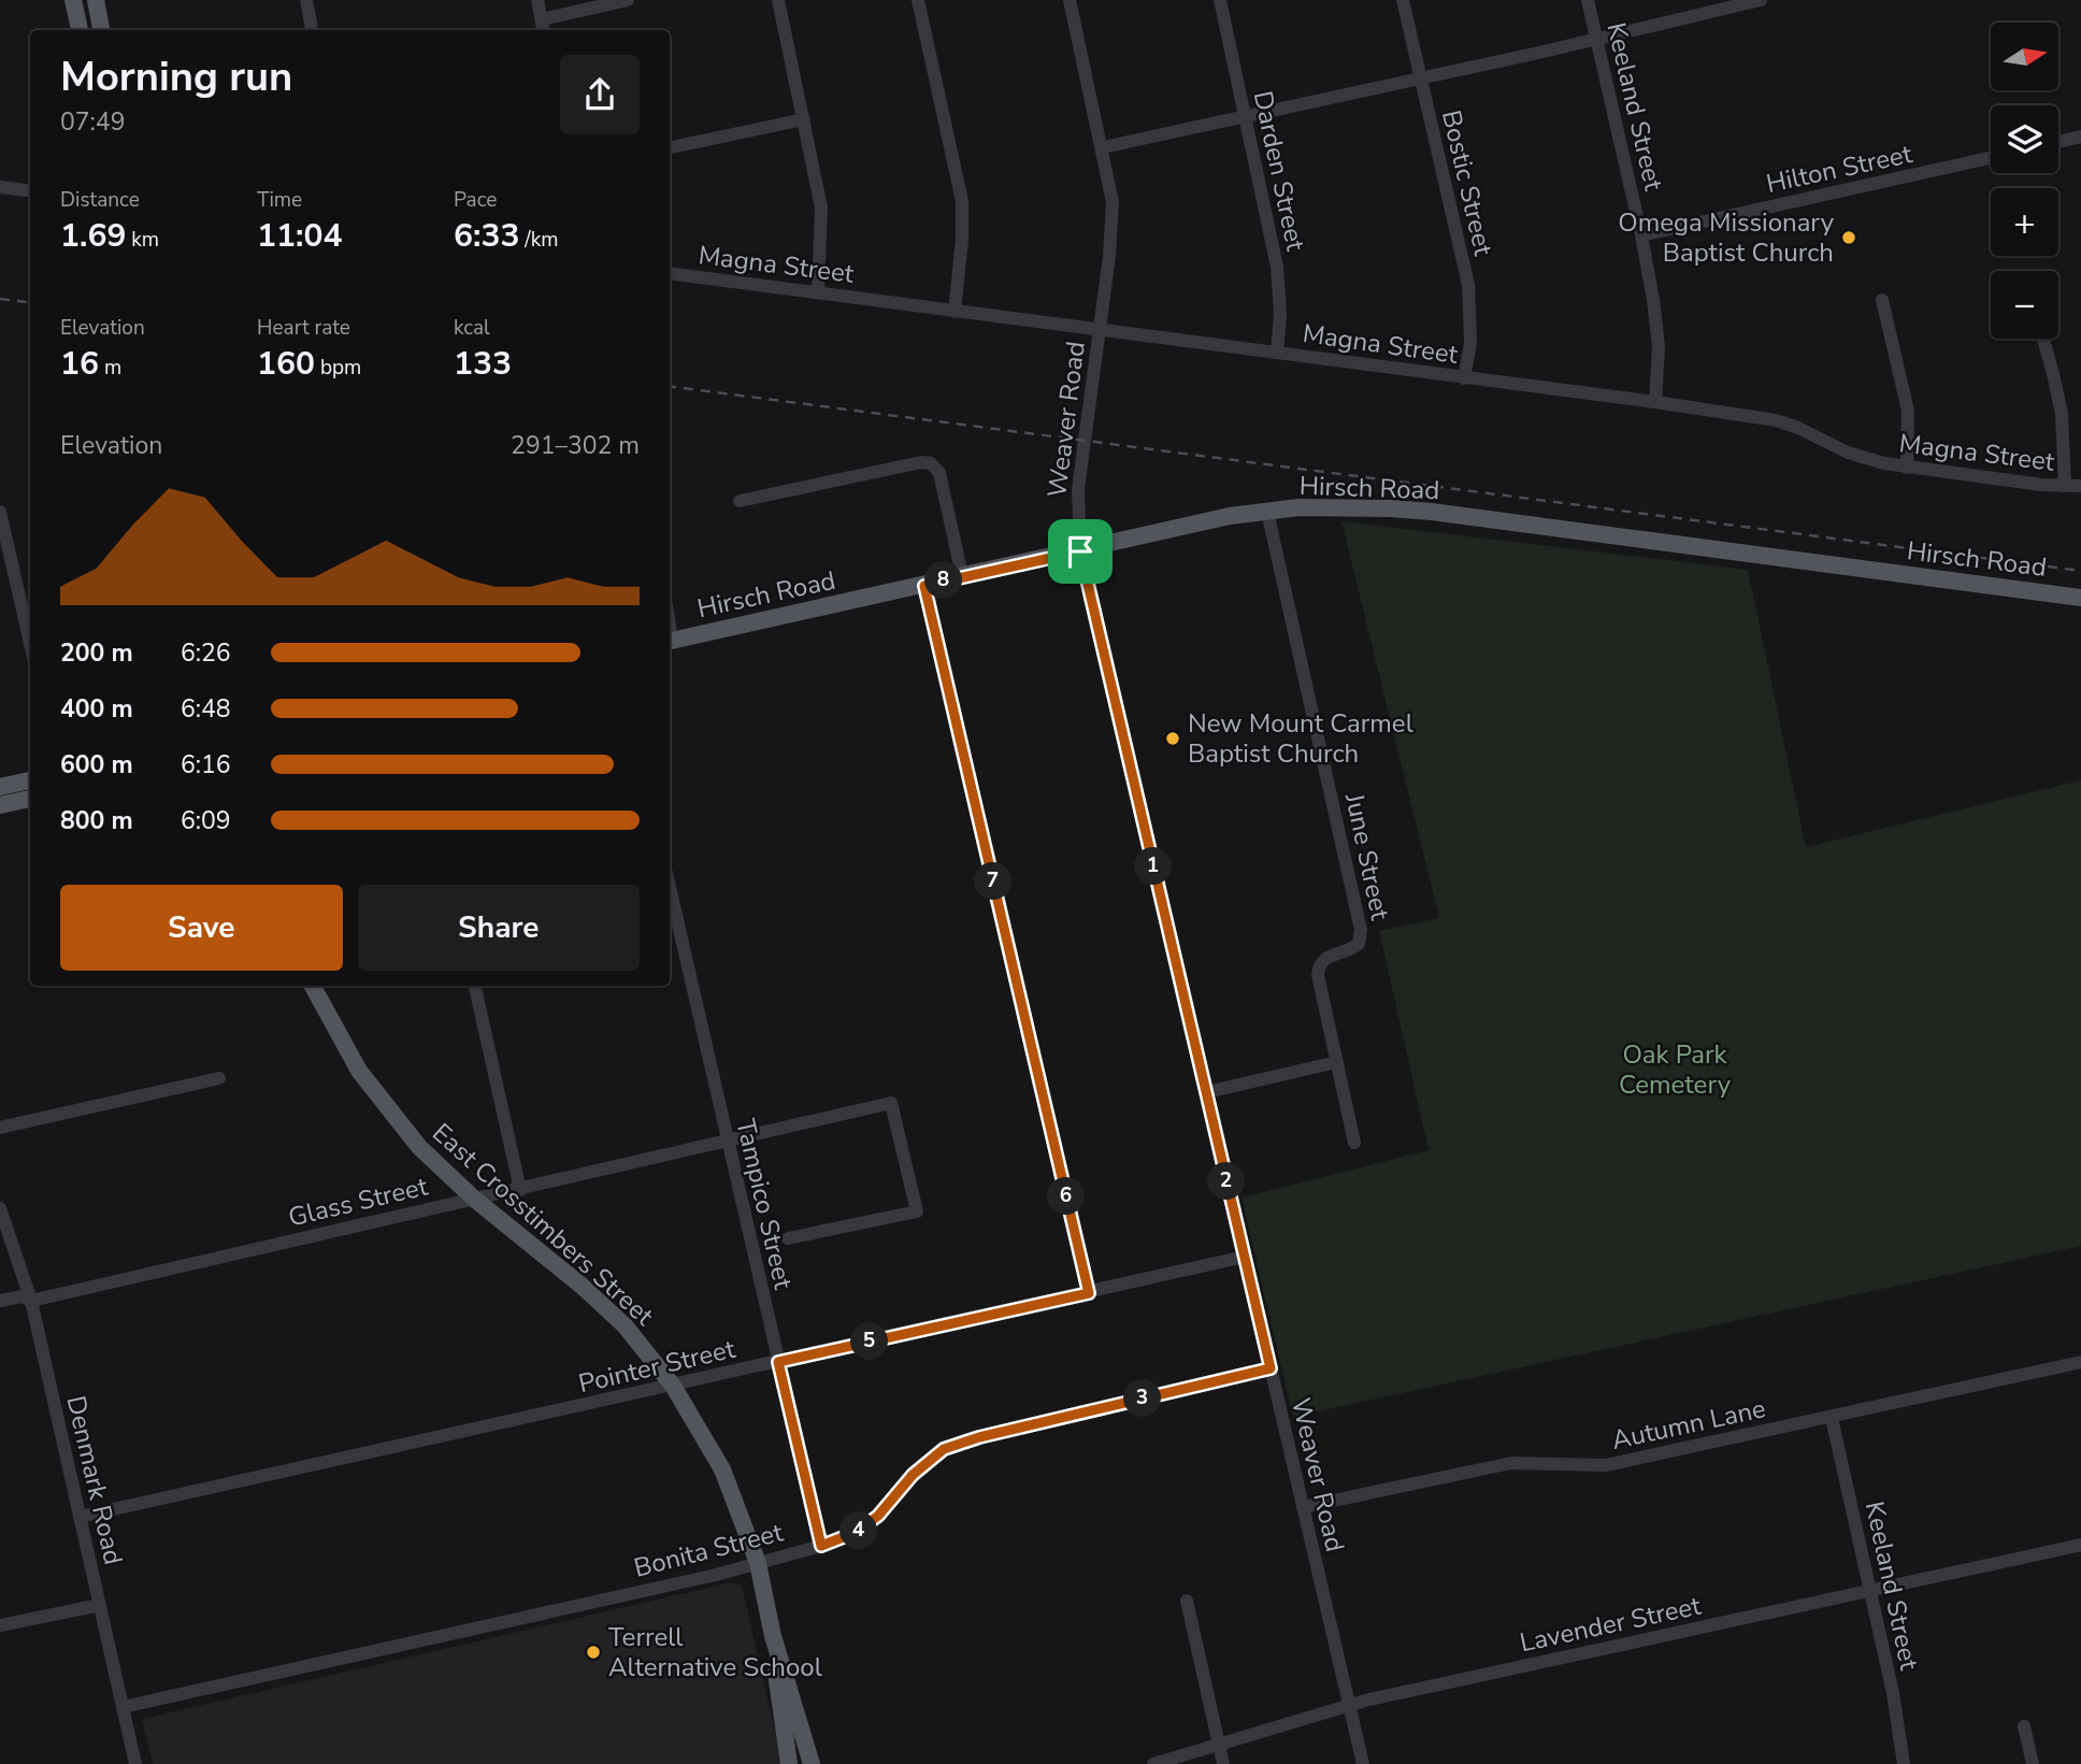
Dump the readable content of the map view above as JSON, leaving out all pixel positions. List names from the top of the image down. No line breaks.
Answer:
{"streets":{"main road":["Hirsch Road","East Crosstimbers Street"],"street":["Keeland Street","Hilton Street","Darden Street","Bostic Street","Magna Street","Weaver Road","June Street","Glass Street","Tampico Street","Pointer Street","Autumn Lane","Denmark Road","Bonita Street","Lavender Street"]},"crossings":[["Keeland Street","Hilton Street"],["Keeland Street","Magna Street"],["Keeland Street","Autumn Lane"],["Keeland Street","Lavender Street"],["Darden Street","Magna Street"],["Bostic Street","Magna Street"],["Magna Street","Weaver Road"],["Weaver Road","Hirsch Road"],["Weaver Road","Pointer Street"],["Weaver Road","Autumn Lane"],["Weaver Road","Bonita Street"],["Weaver Road","Lavender Street"],["Hirsch Road","June Street"],["Glass Street","Tampico Street"],["Glass Street","East Crosstimbers Street"],["Glass Street","Denmark Road"],["Tampico Street","Pointer Street"],["Tampico Street","Bonita Street"],["East Crosstimbers Street","Pointer Street"],["East Crosstimbers Street","Bonita Street"],["Pointer Street","Denmark Road"],["Denmark Road","Bonita Street"]],"parks":["Oak Park Cemetery"],"places":["Omega Missionary Baptist Church","New Mount Carmel Baptist Church","Terrell Alternative School"],"north":"right","page":{"map_buttons":["+","−"],"heading":["Morning run","07:49"],"stats":[["Distance","1.69 km"],["Time","11:04"],["Pace","6:33 /km"],["Elevation","16 m"],["Heart rate","160 bpm"],["kcal","133"]],"chart":["Elevation","291–302 m"],"pins":["8","1","7","2","6","5","3","4"],"list":[{"name":"200 m","note":"6:26"},{"name":"400 m","note":"6:48"},{"name":"600 m","note":"6:16"},{"name":"800 m","note":"6:09"}],"buttons":["Save","Share"]}}
